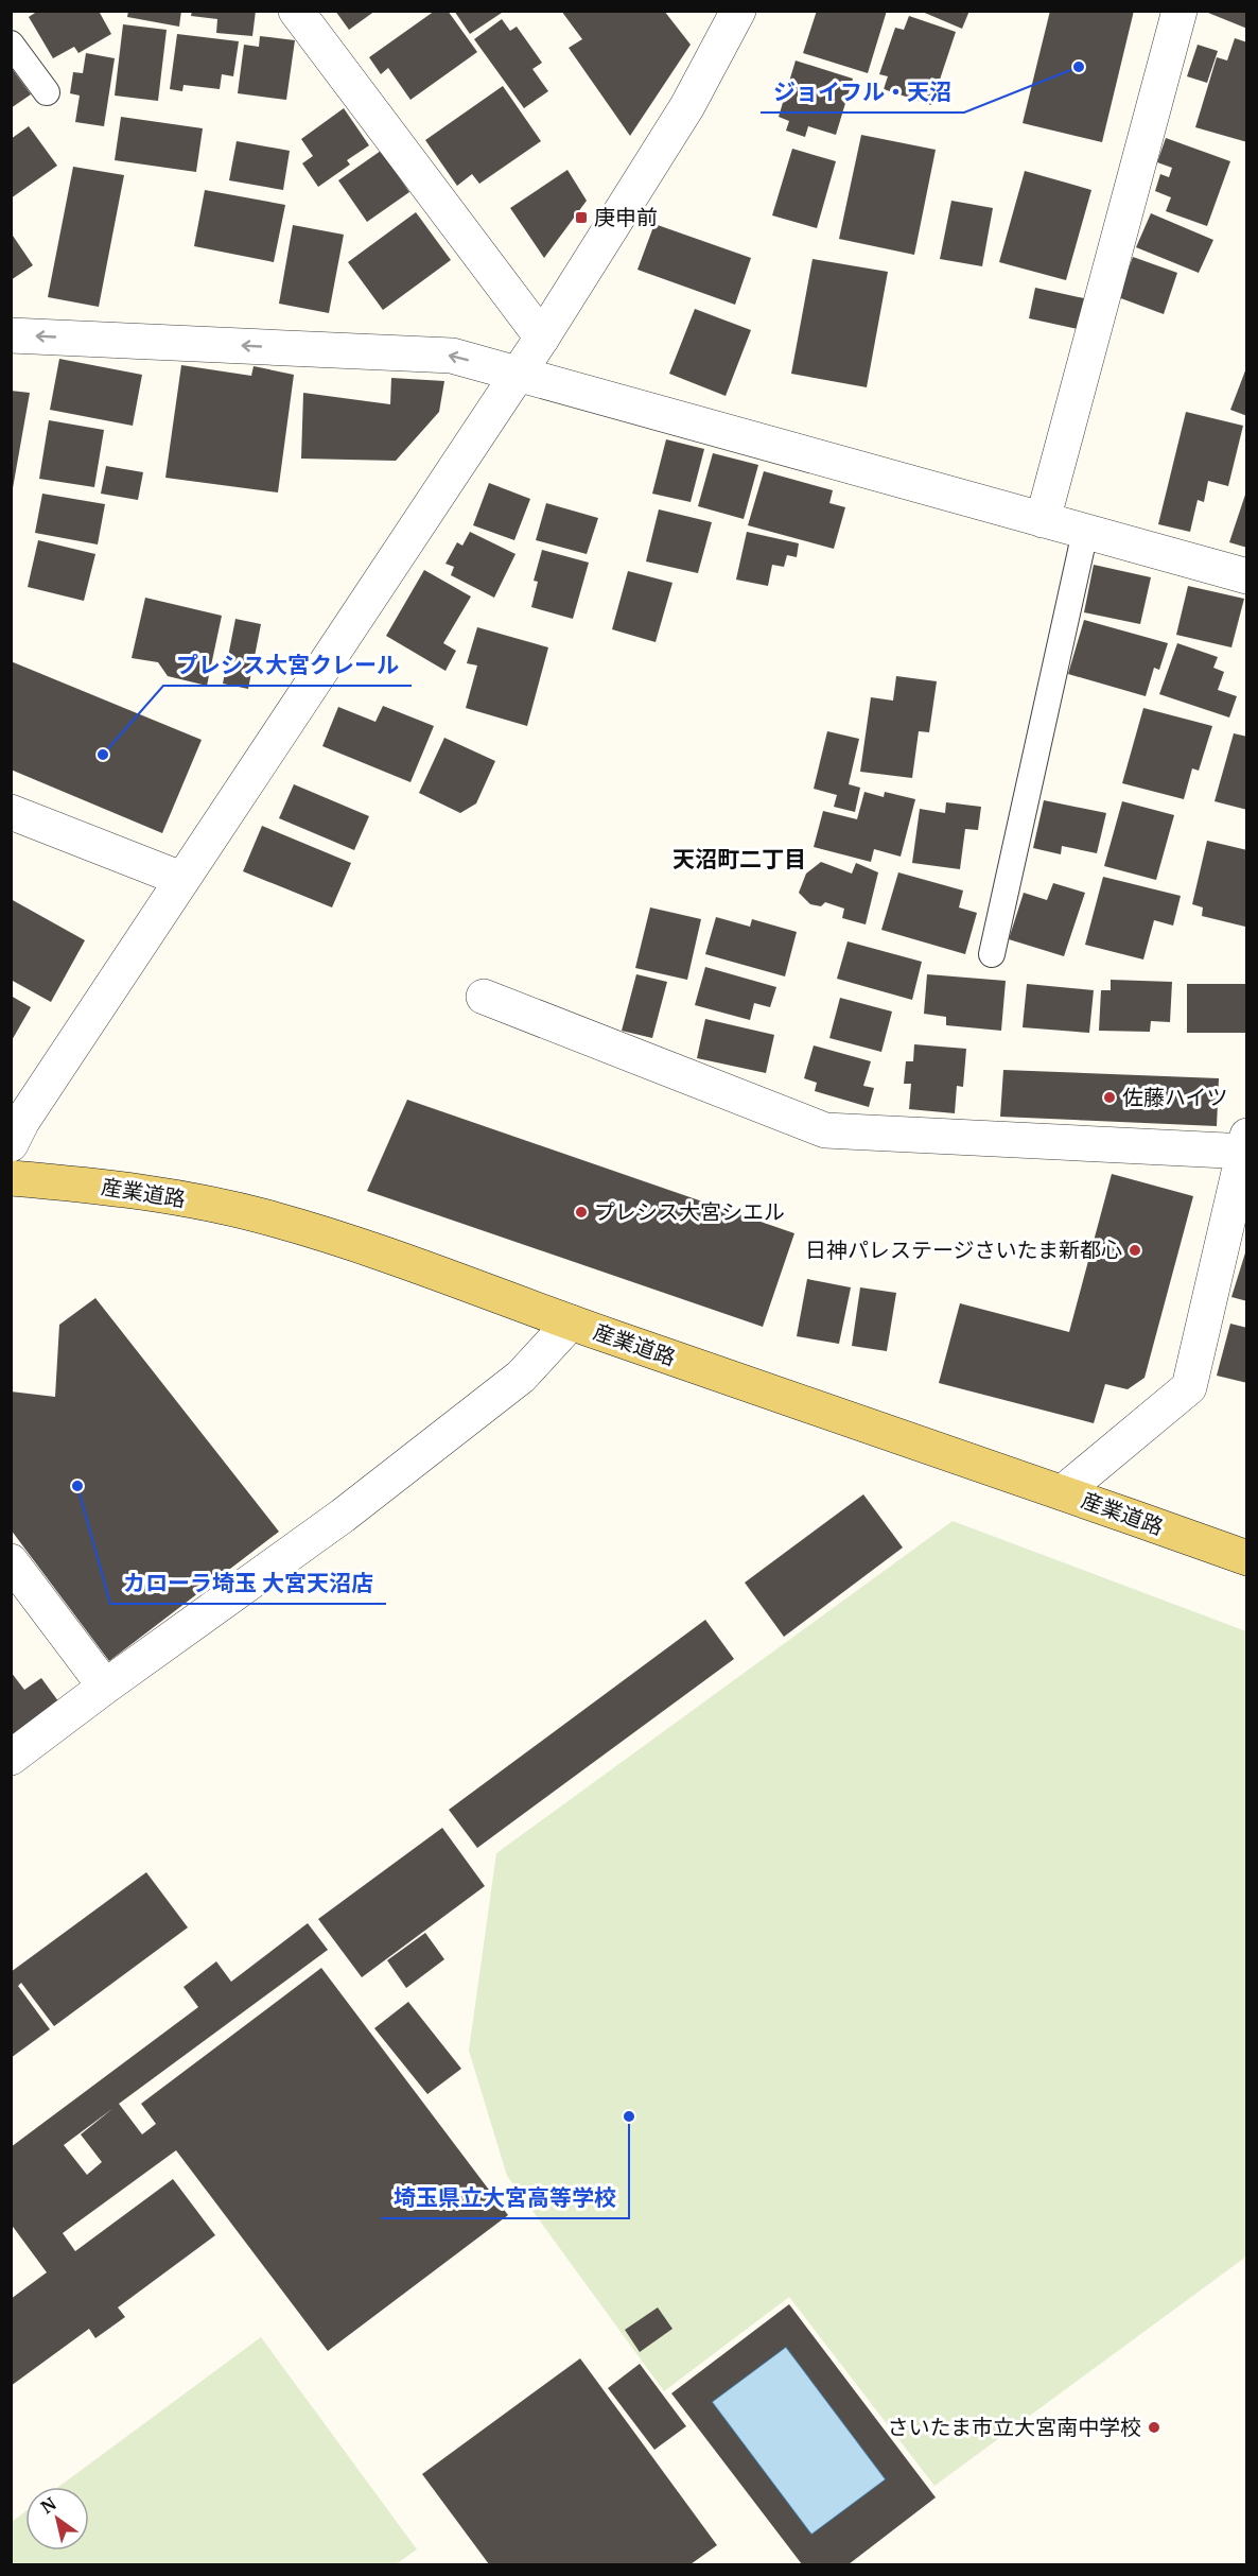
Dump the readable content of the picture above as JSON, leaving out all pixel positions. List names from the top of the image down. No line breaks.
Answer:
{"streets":{"main road":["産業道路"]},"districts":["天沼町二丁目"],"places":{"other":["ジョイフル・天沼","プレシス大宮クレール","佐藤ハイツ","プレシス大宮シエル","日神パレステージさいたま新都心","カローラ埼玉 大宮天沼店","埼玉県立大宮高等学校","さいたま市立大宮南中学校"],"transit":["庚申前"]},"north":"top left"}
